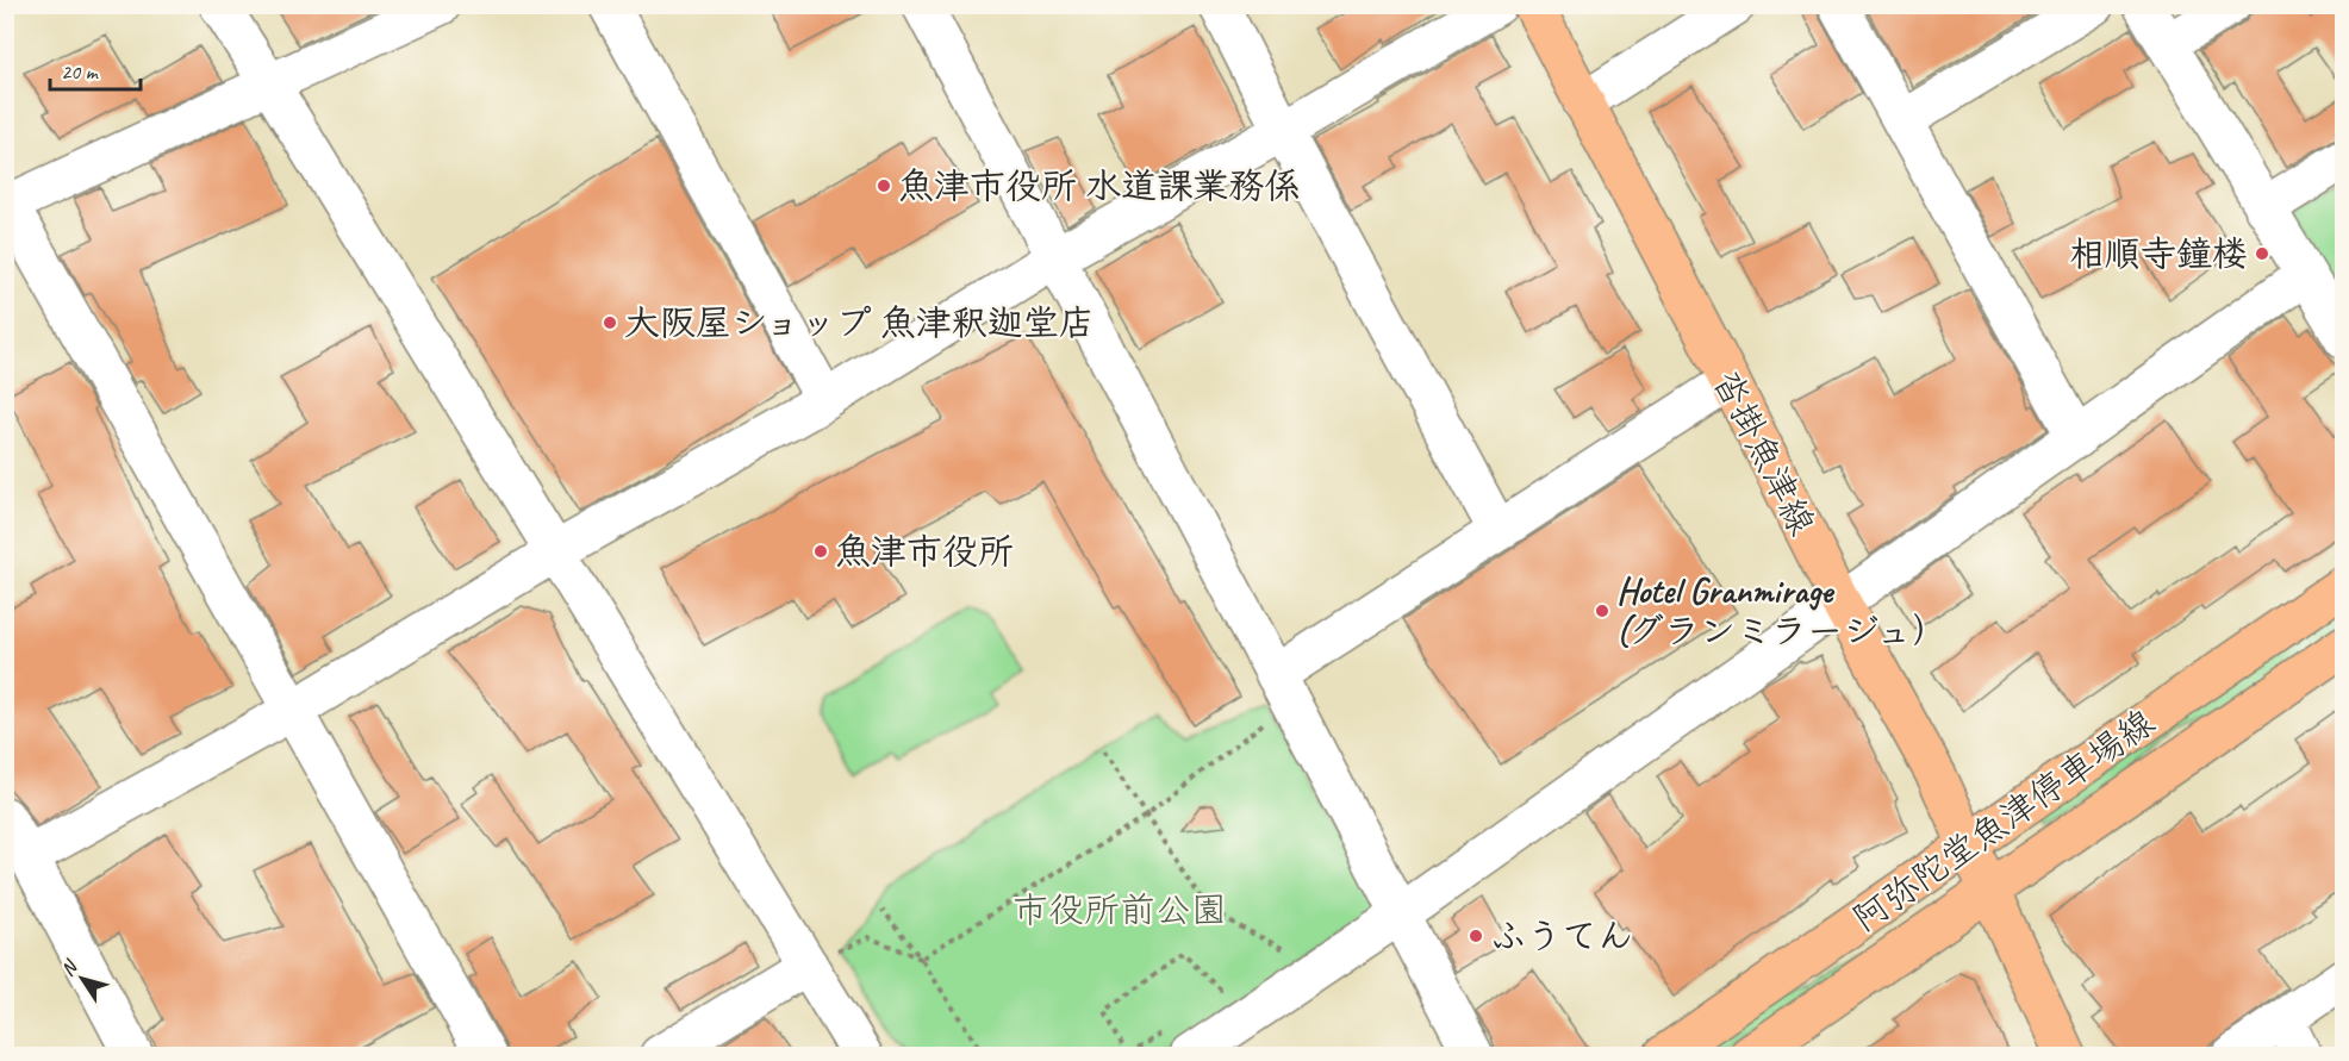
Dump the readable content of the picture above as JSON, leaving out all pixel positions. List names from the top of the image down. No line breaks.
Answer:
{"streets":{"main road":["沓掛魚津線","阿弥陀堂魚津停車場線"]},"crossings":[["沓掛魚津線","阿弥陀堂魚津停車場線"]],"parks":["市役所前公園"],"places":["魚津市役所 水道課業務係","相順寺鐘楼","大阪屋ショップ 魚津釈迦堂店","魚津市役所","Hotel Granmirage (グランミラージュ）","ふうてん"],"scale_bar":"20 m","north":"top left"}
